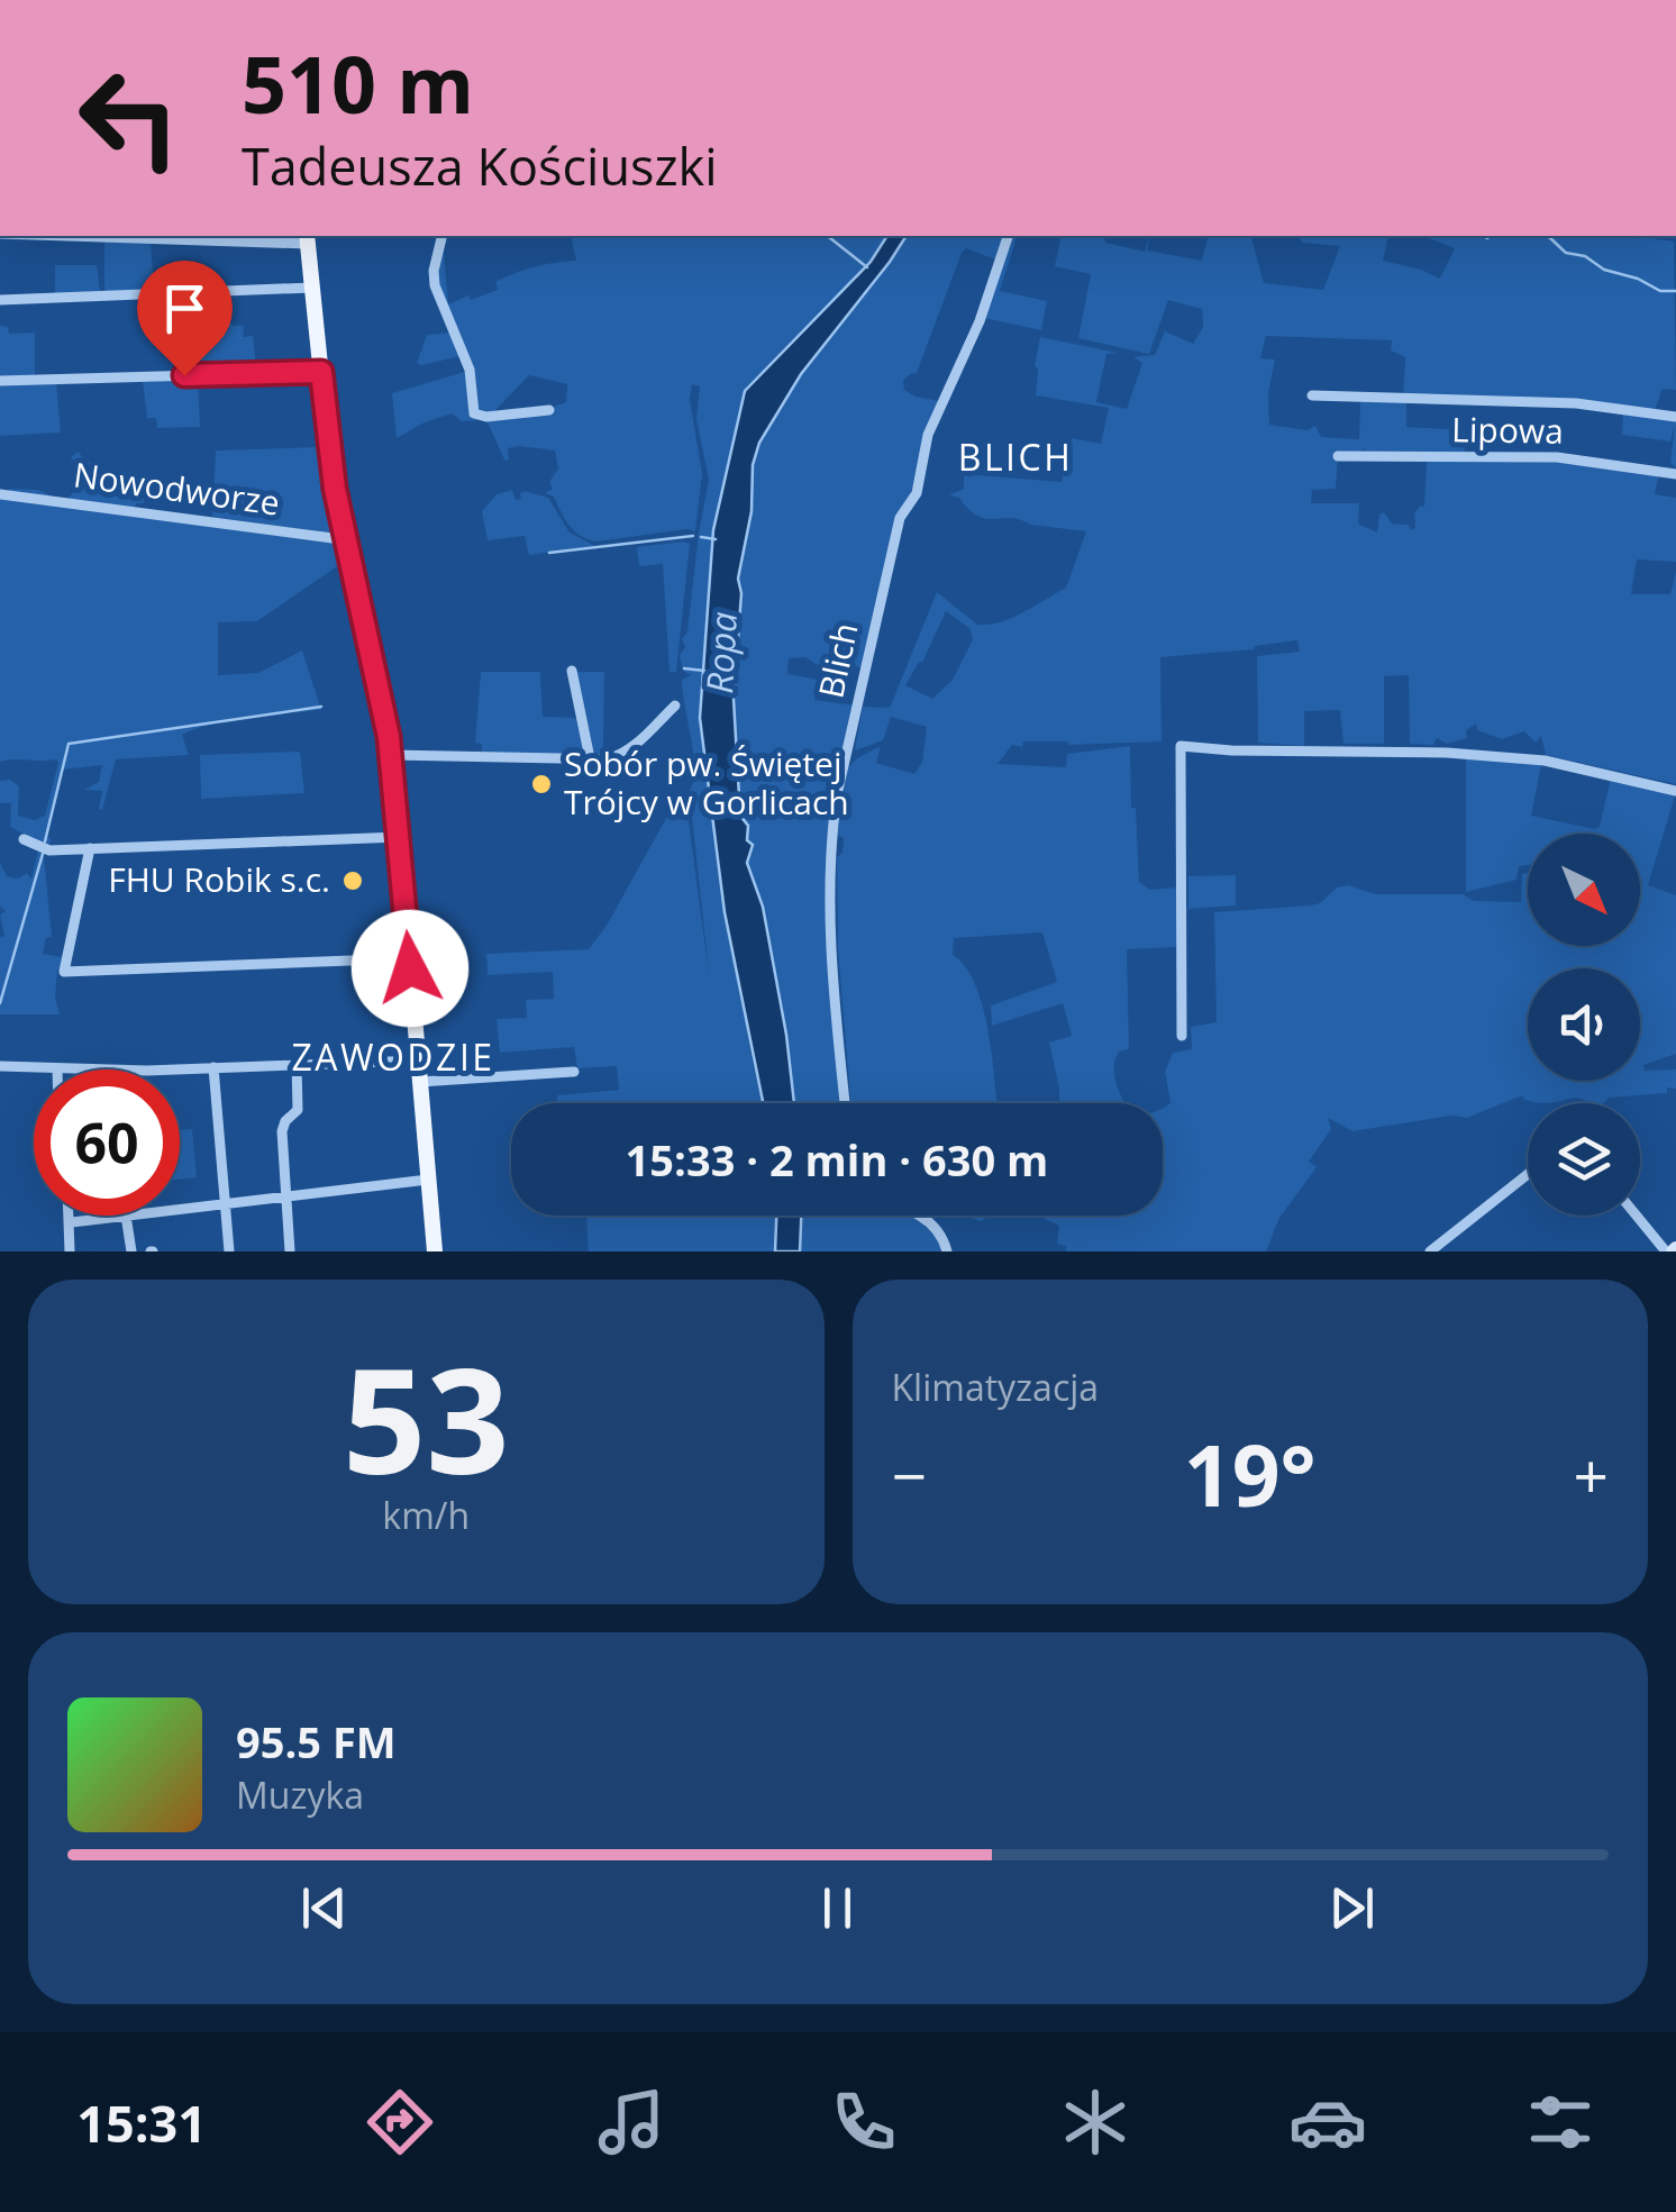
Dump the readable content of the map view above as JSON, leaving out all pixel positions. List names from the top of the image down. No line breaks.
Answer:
{"streets":{"street":["Lipowa","Nowodworze","Blich"]},"districts":["BLICH","ZAWODZIE"],"water":["Ropa"],"places":["Sobór pw. Świętej Trójcy w Gorlicach","FHU Robik s.c."],"north":"bottom right","page":{"turn":["510 m","Tadeusza Kościuszki"],"limit":"60","trip":"15:33 · 2 min · 630 m","tile":[["53","km/h"],"Klimatyzacja"],"heat":["−","19°","+"],"song":["95.5 FM","Muzyka"],"tabs":"15:31"}}
